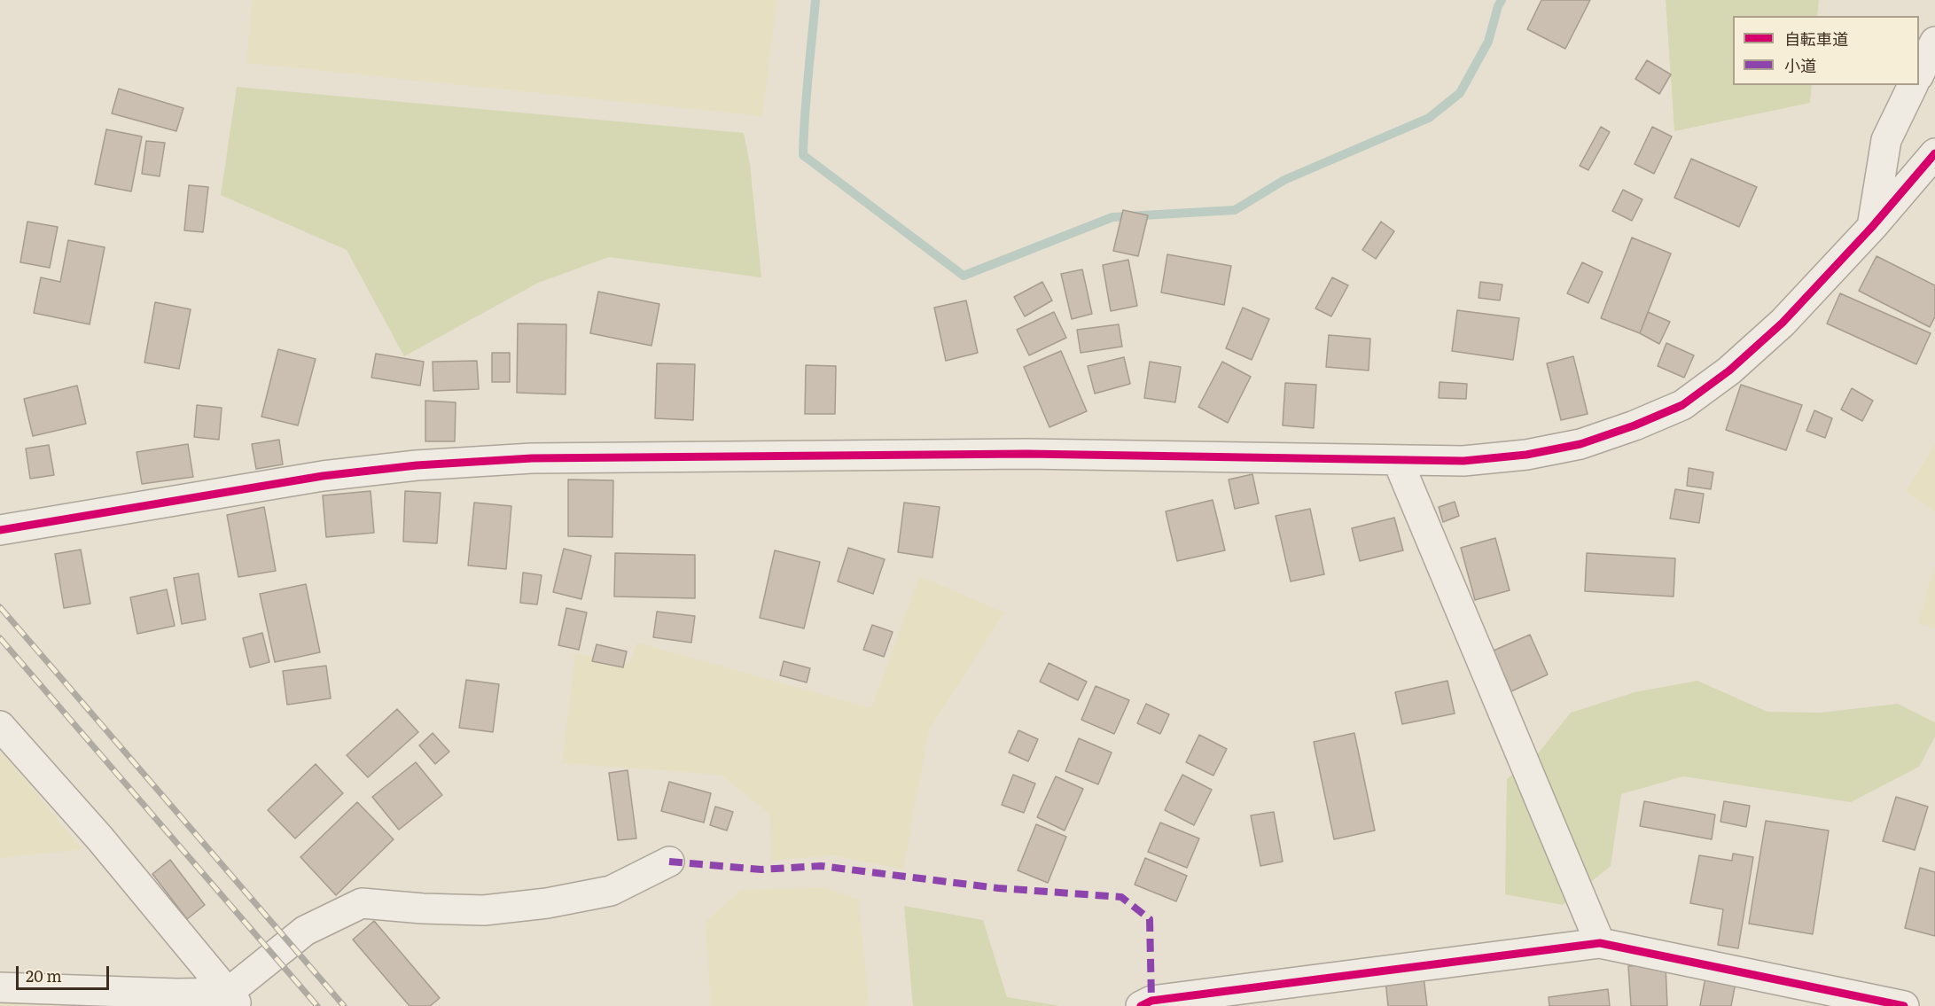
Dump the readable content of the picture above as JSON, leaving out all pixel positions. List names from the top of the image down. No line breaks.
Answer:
{"legend":["自転車道","小道"],"scale_bar":"20 m"}
